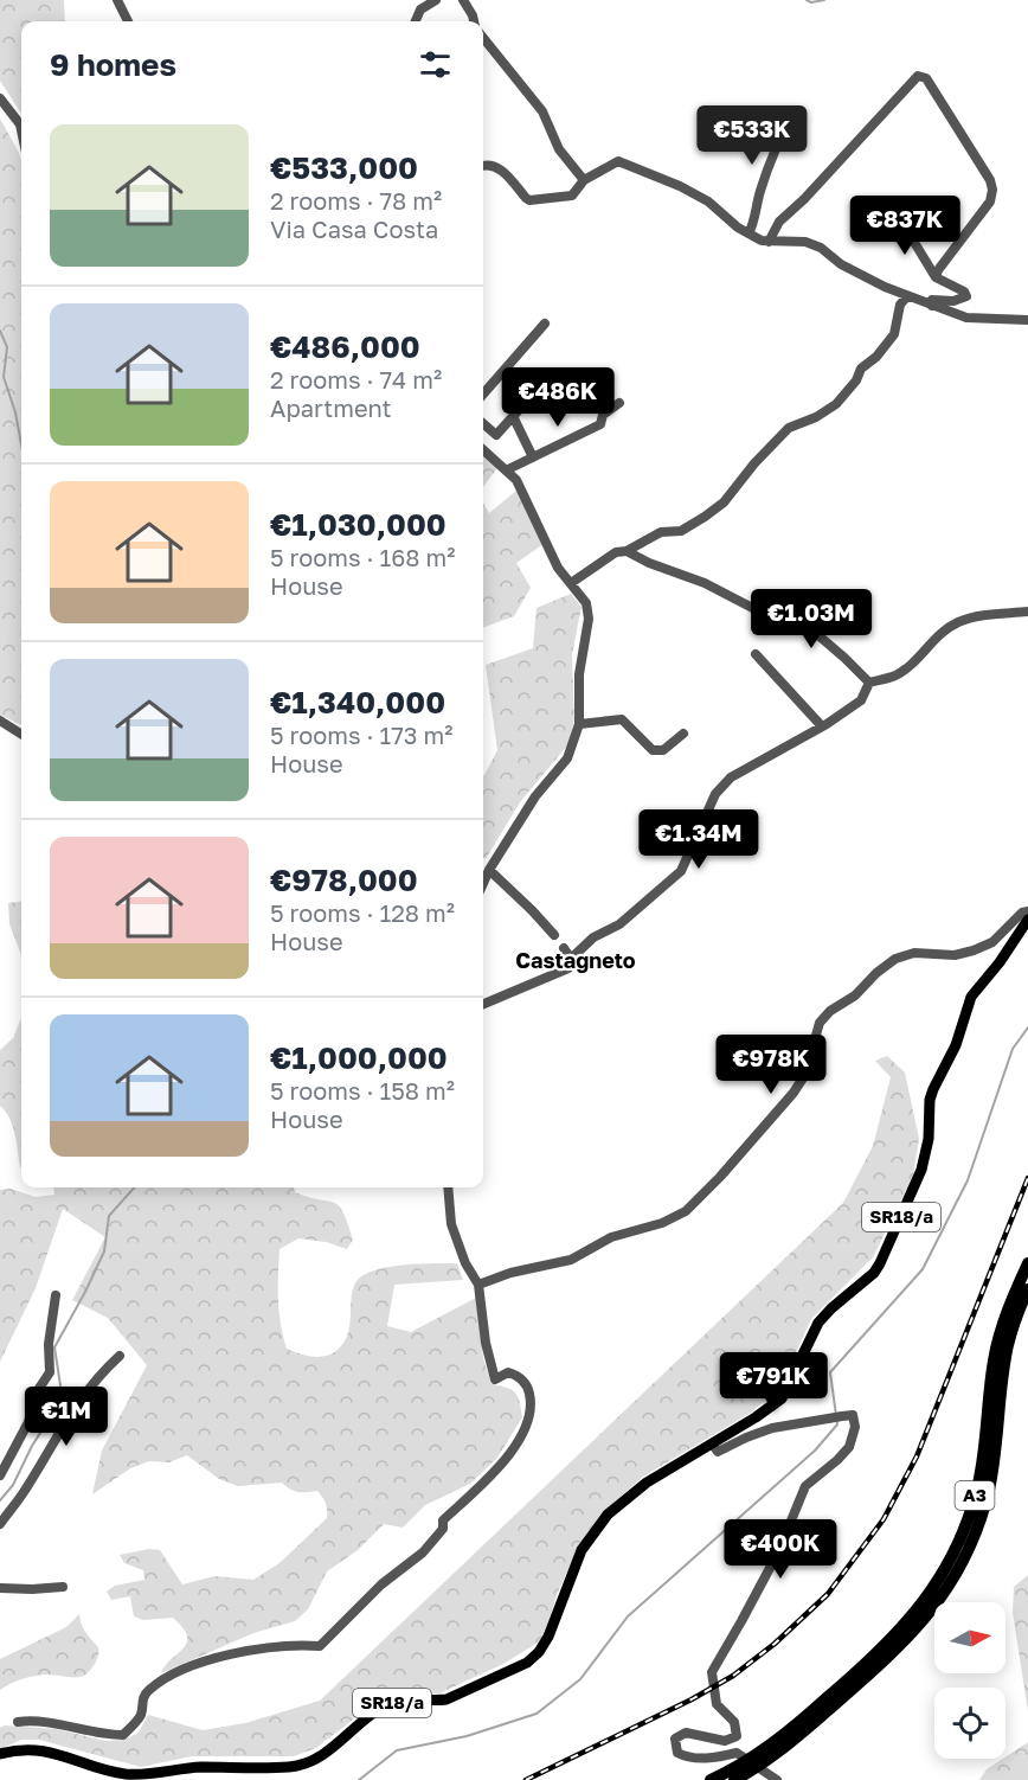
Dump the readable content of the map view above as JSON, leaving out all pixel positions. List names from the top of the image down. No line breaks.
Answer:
{"streets":{"highway":["A3"],"main road":["SR18/a"]},"districts":["Castagneto"],"north":"right","page":{"heading":"9 homes","price":["€533K","€837K","€486K","€1.03M","€1.34M","€978K","€791K","€1M","€400K"],"list":[{"name":"€533,000","note":"2 rooms · 78 m² · Via Casa Costa"},{"name":"€486,000","note":"2 rooms · 74 m² · Apartment"},{"name":"€1,030,000","note":"5 rooms · 168 m² · House"},{"name":"€1,340,000","note":"5 rooms · 173 m² · House"},{"name":"€978,000","note":"5 rooms · 128 m² · House"},{"name":"€1,000,000","note":"5 rooms · 158 m² · House"}]}}
